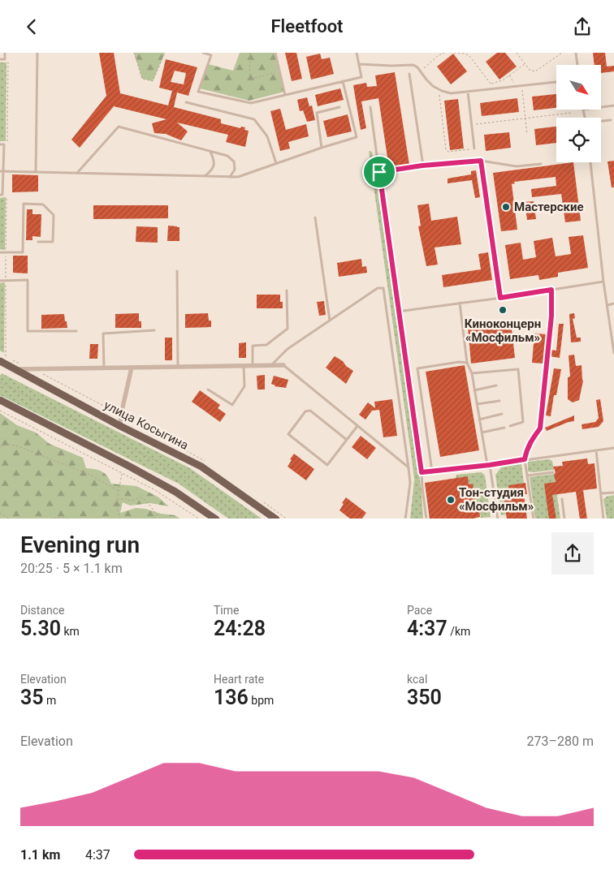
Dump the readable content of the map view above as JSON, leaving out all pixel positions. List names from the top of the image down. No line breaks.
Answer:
{"streets":{"main road":["улица Косыгина"]},"places":["Мастерские","Киноконцерн «Мосфильм»","Тон-студия «Мосфильм»"],"north":"bottom right","page":{"header":"Fleetfoot","heading":["Evening run","20:25 · 5 × 1.1 km"],"stats":[["Distance","5.30 km"],["Time","24:28"],["Pace","4:37 /km"],["Elevation","35 m"],["Heart rate","136 bpm"],["kcal","350"]],"chart":["Elevation","273–280 m"],"list":[{"name":"1.1 km","note":"4:37"}]}}
